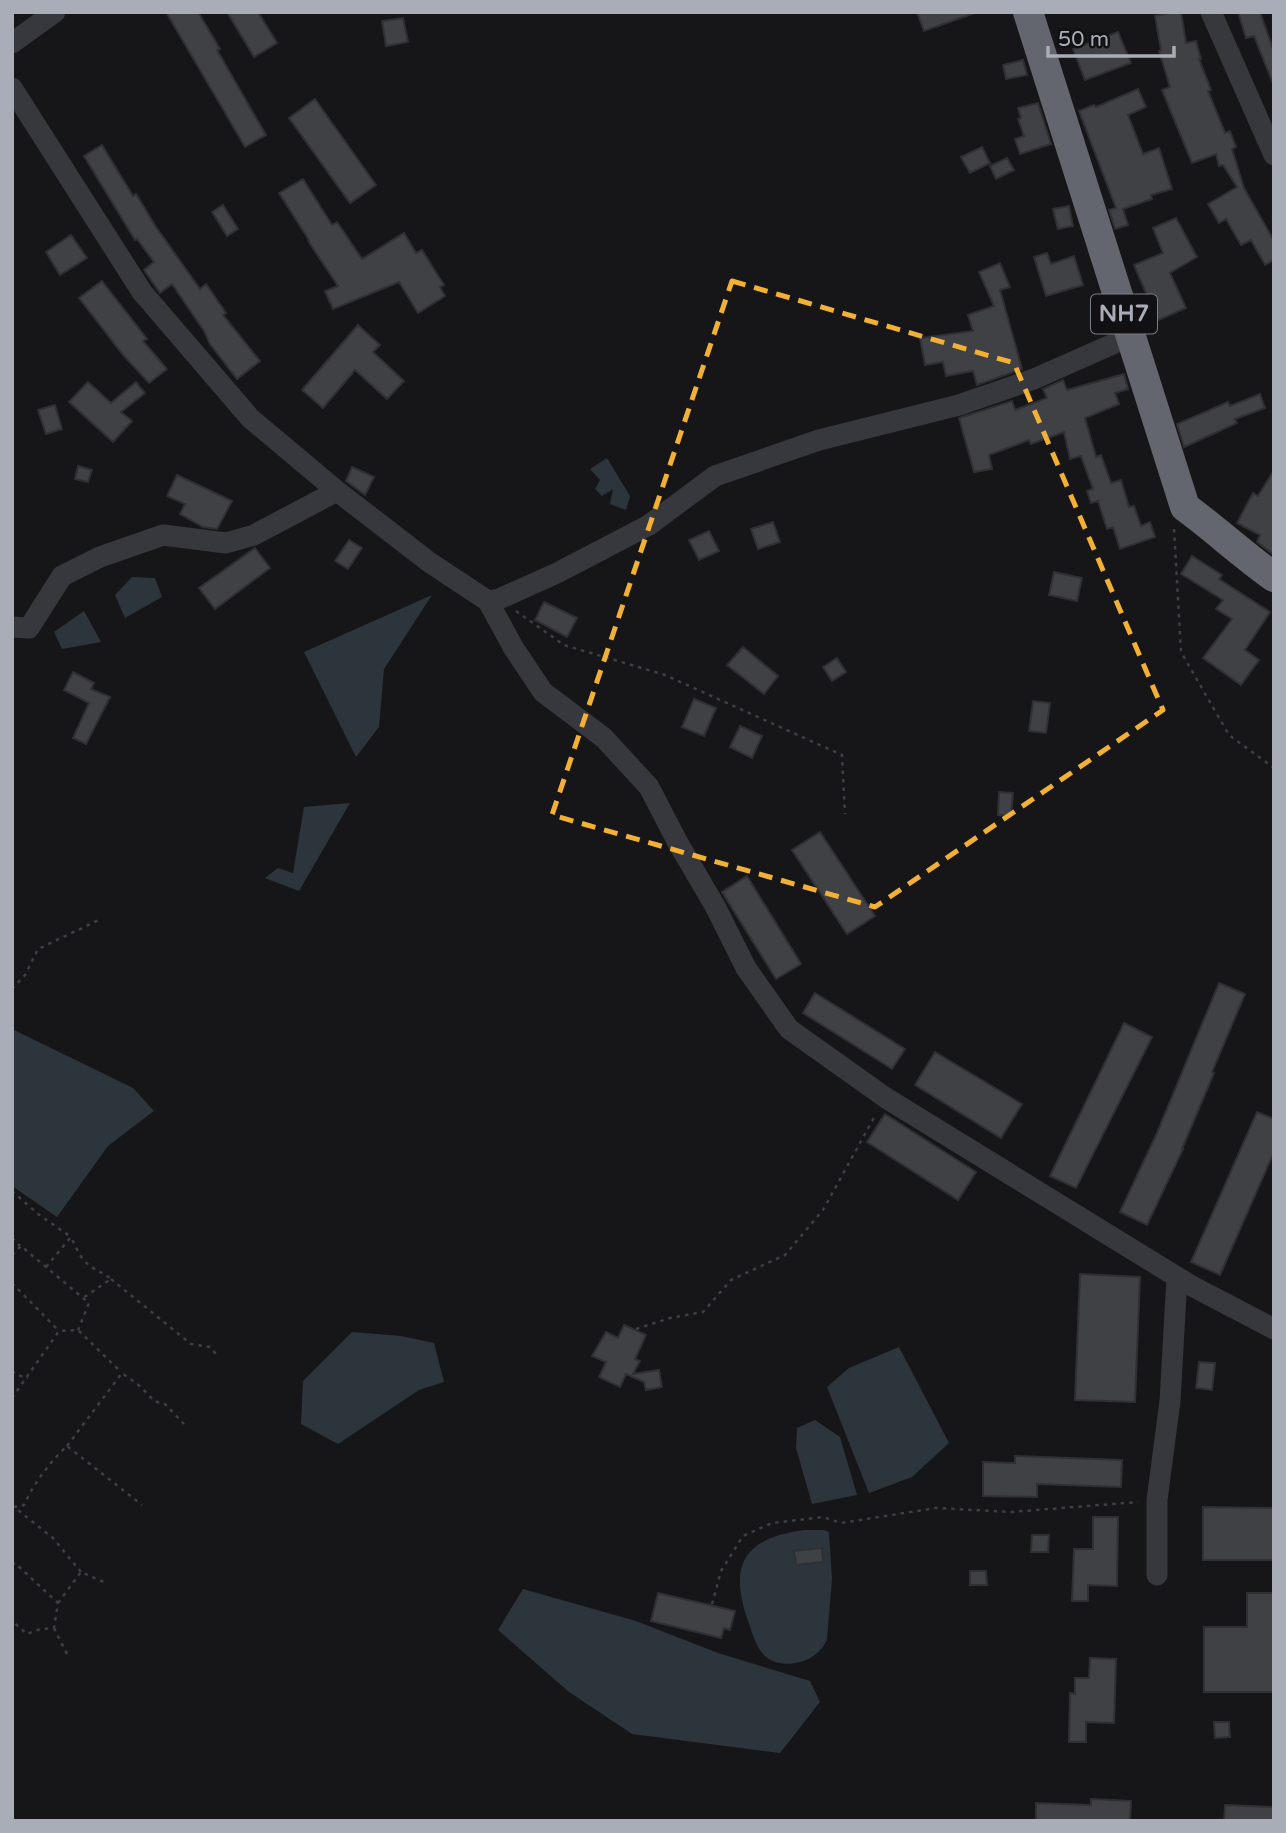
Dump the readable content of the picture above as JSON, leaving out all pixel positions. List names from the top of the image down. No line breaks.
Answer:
{"streets":{"highway":["NH7"]},"scale_bar":"50 m"}
